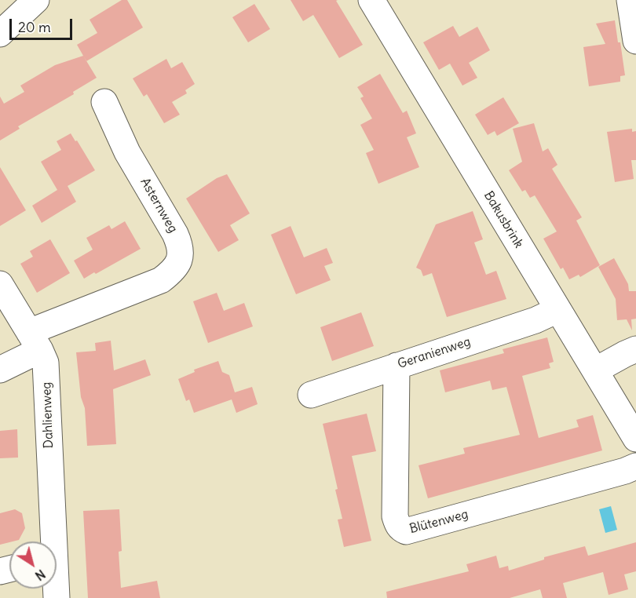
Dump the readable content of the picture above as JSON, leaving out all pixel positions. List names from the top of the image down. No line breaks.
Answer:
{"streets":{"street":["Asternweg","Bakusbrink","Geranienweg","Dahlienweg","Blütenweg"]},"crossings":[["Asternweg","Dahlienweg"],["Bakusbrink","Geranienweg"],["Geranienweg","Blütenweg"]],"scale_bar":"20 m","north":"bottom right"}
